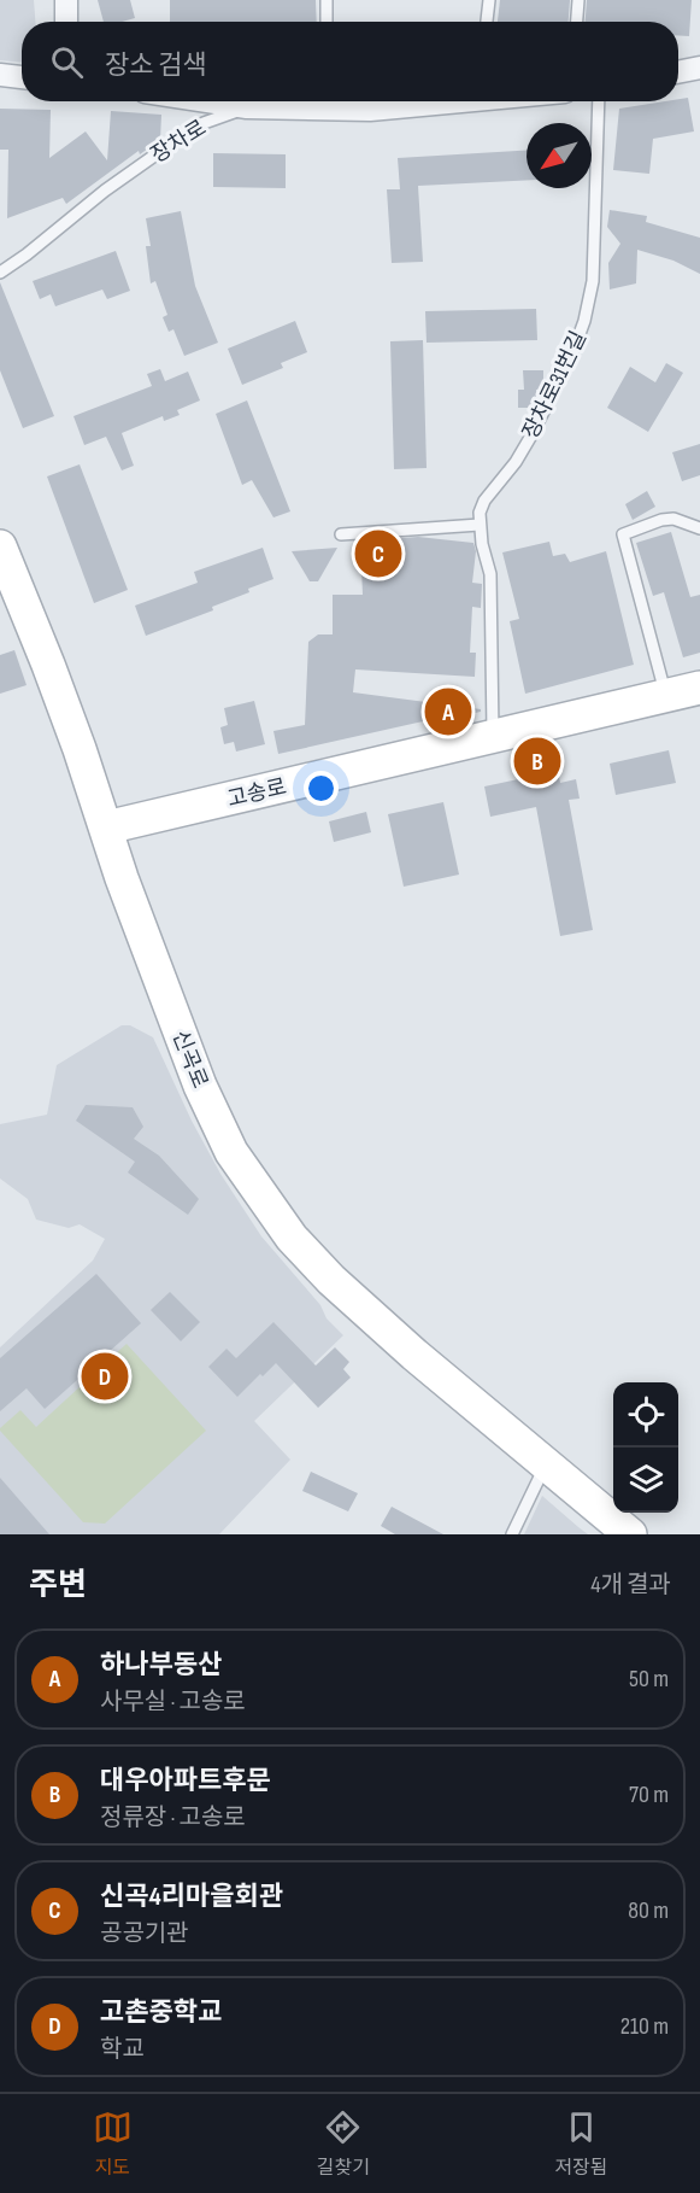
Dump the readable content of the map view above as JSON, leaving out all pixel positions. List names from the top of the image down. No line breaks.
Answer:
{"streets":{"street":["장차로","고송로","신곡로"],"lane":["장차로31번길"]},"crossings":[["고송로","신곡로"]],"north":"bottom left","page":{"search":"장소 검색","pins":["C","A","B","D"],"heading":["주변","4개 결과"],"list":[{"mark":"A","name":"하나부동산","note":"사무실 · 고송로","value":"50 m"},{"mark":"B","name":"대우아파트후문","note":"정류장 · 고송로","value":"70 m"},{"mark":"C","name":"신곡4리마을회관","note":"공공기관","value":"80 m"},{"mark":"D","name":"고촌중학교","note":"학교","value":"210 m"}],"nav":["지도","길찾기","저장됨"]}}
